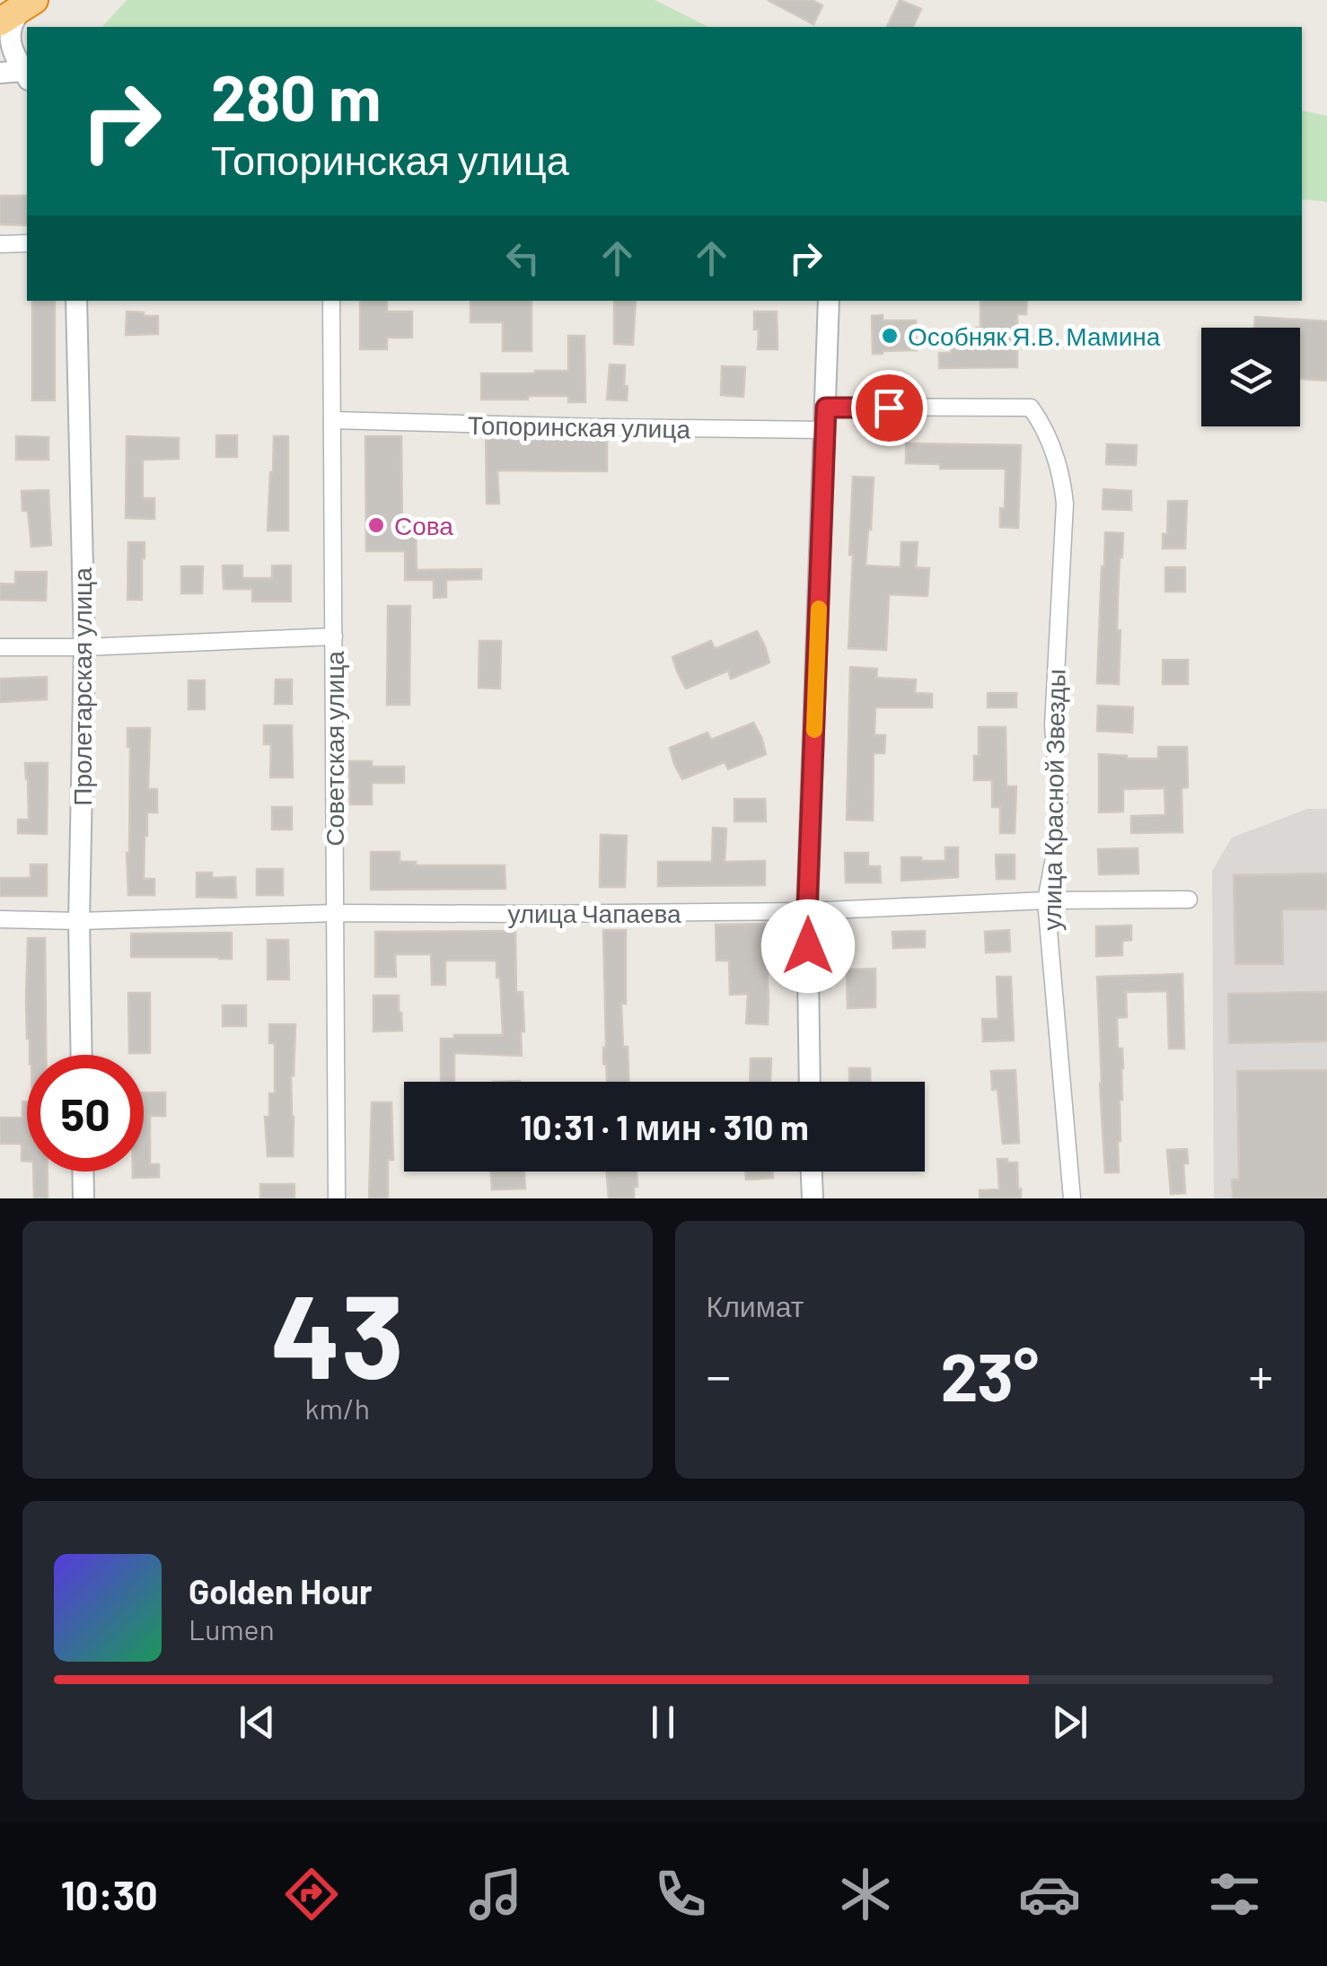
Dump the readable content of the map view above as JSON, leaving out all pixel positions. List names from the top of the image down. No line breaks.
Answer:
{"streets":{"main road":["Пролетарская улица"],"street":["Топоринская улица","Советская улица","улица Красной Звезды","улица Чапаева"]},"crossings":[["Топоринская улица","Советская улица"],["Пролетарская улица","улица Чапаева"],["Советская улица","улица Чапаева"],["улица Красной Звезды","улица Чапаева"]],"places":["Особняк Я.В. Мамина","Сова"],"page":{"turn":["280 m","Топоринская улица"],"limit":"50","trip":"10:31 · 1 мин · 310 m","tile":[["43","km/h"],"Климат"],"heat":["−","23°","+"],"song":["Golden Hour","Lumen"],"tabs":"10:30"}}
